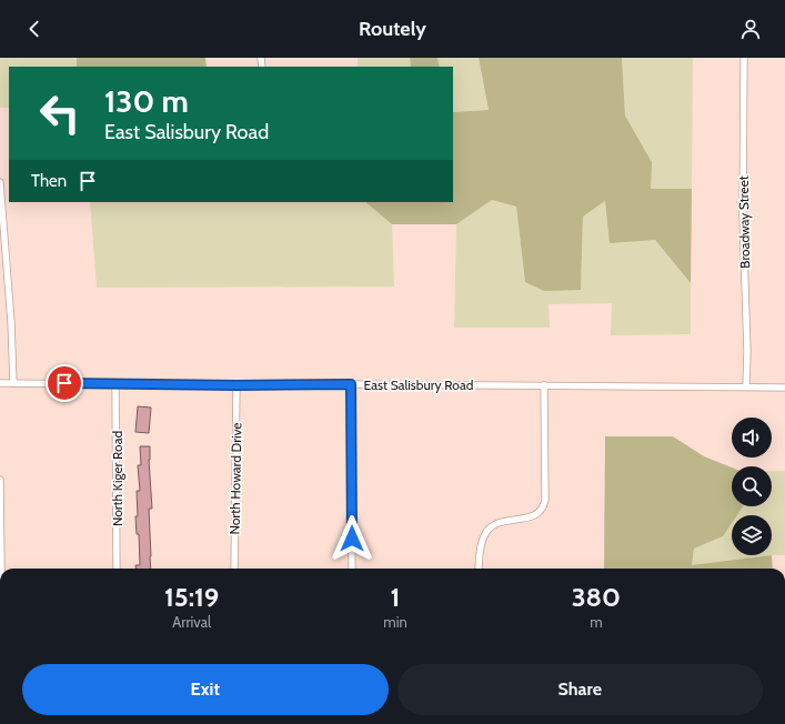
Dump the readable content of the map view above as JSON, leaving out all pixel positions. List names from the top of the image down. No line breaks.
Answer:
{"streets":{"street":["Broadway Street","East Salisbury Road","North Kiger Road","North Howard Drive"]},"crossings":[["Broadway Street","East Salisbury Road"],["East Salisbury Road","North Kiger Road"],["East Salisbury Road","North Howard Drive"]],"page":{"header":"Routely","turn":["130 m","East Salisbury Road"],"then":"Then","eta":["15:19","Arrival","1","min","380","m"],"buttons":["Exit","Share"]}}
